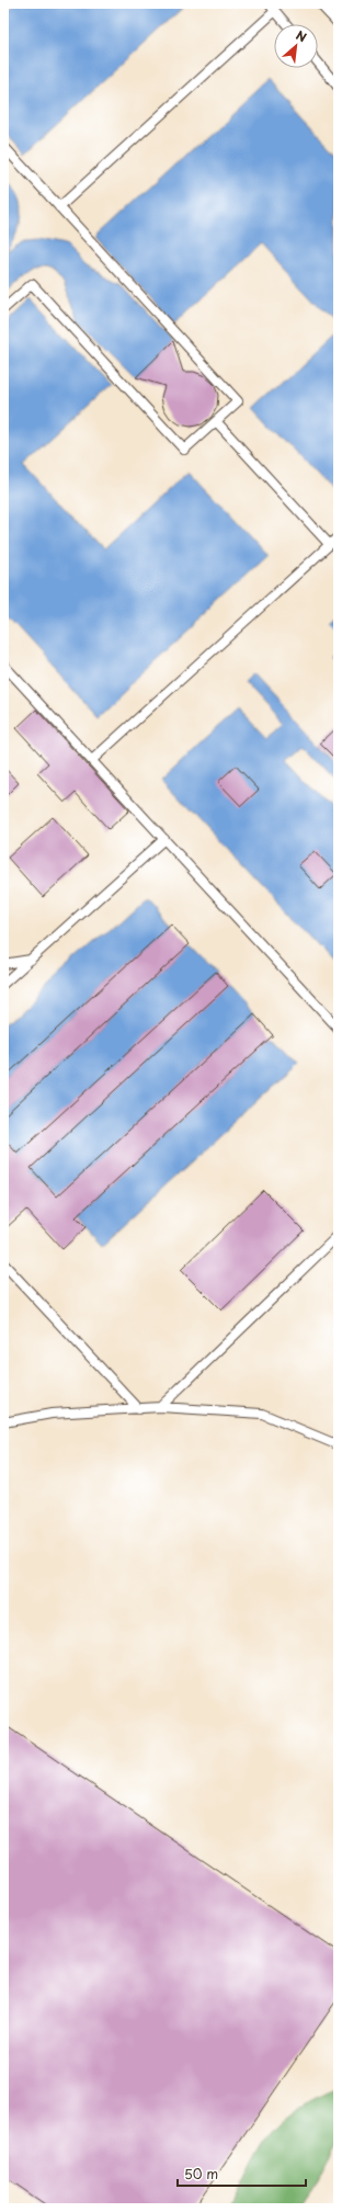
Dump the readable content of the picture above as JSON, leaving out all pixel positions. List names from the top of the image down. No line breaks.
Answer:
{"scale_bar":"50 m","north":"top right"}
